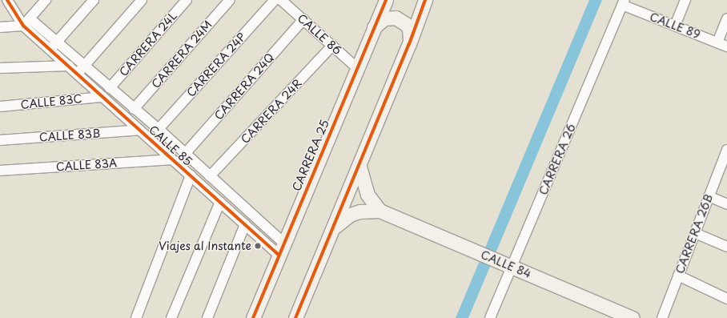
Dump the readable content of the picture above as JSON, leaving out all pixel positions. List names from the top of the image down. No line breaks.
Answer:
{"streets":{"main road":["CARRERA 25","CALLE 84"],"street":["CALLE 89","CALLE 86","CARRERA 24L","CARRERA 24M","CARRERA 24P","CARRERA 24Q","CALLE 83C","CARRERA 24R","CALLE 83B","CALLE 85","CARRERA 26","CALLE 83A","CARRERA 26B"]},"crossings":[["CALLE 89","CARRERA 26"],["CALLE 86","CARRERA 24Q"],["CALLE 86","CARRERA 24R"],["CALLE 86","CARRERA 25"],["CALLE 83C","CALLE 85"],["CALLE 83B","CALLE 85"],["CALLE 85","CARRERA 25"],["CALLE 85","CALLE 83A"],["CARRERA 26","CALLE 84"]],"places":["Viajes al Instante"]}
